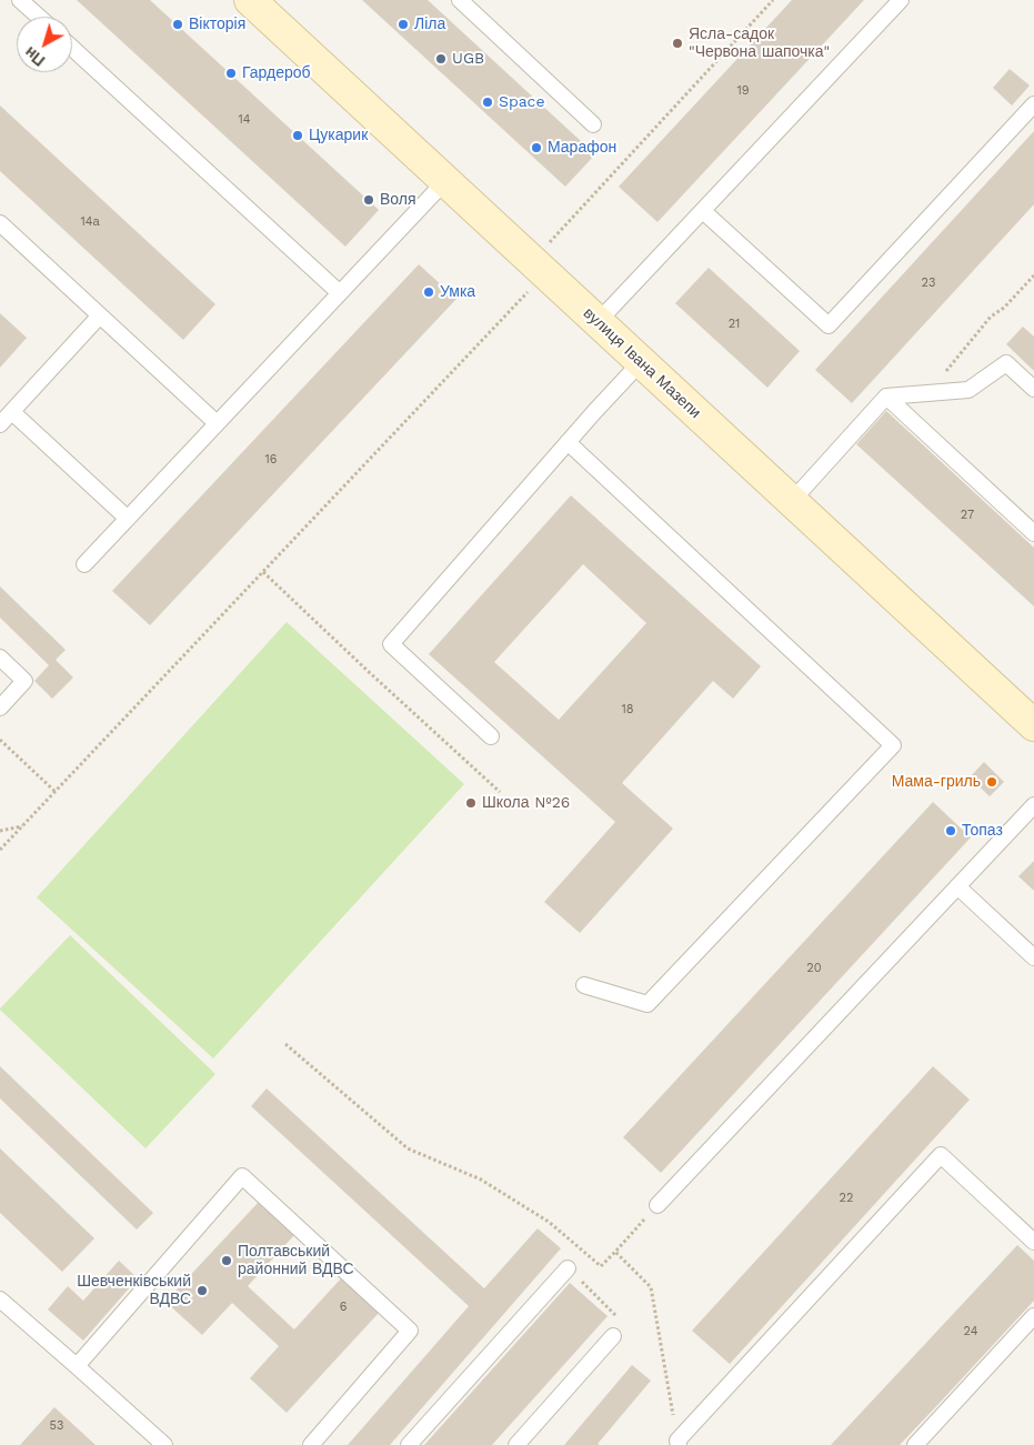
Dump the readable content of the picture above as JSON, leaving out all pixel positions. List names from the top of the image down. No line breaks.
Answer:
{"streets":{"main road":["вулиця Івана Мазепи"]},"places":["Вікторія","Ліла","Ясла-садок \"Червона шапочка\"","UGB","Гардероб","Space","Цукарик","Марафон","Воля","Умка","Мама-гриль","Школа №26","Топаз","Полтавський районний ВДВС","Шевченківський ВДВС"],"house_numbers":["19","14","14а","23","21","16","27","18","20","22","6","24","53"],"north":"bottom left"}
